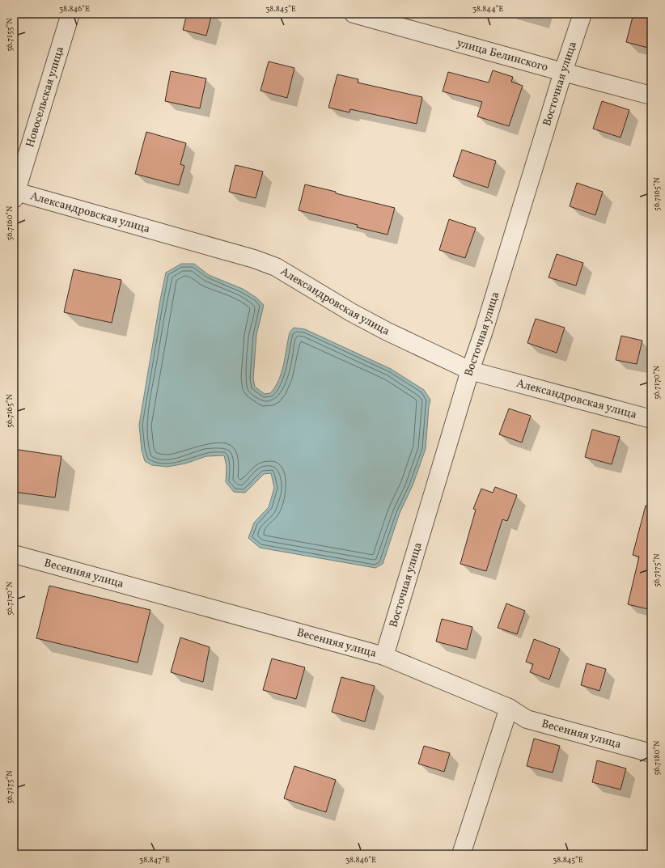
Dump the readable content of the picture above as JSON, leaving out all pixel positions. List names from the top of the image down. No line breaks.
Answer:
{"streets":{"street":["улица Белинского","Восточная улица","Новосельская улица","Александровская улица","Весенняя улица"]},"crossings":[["улица Белинского","Восточная улица"],["Восточная улица","Александровская улица"],["Восточная улица","Весенняя улица"],["Новосельская улица","Александровская улица"]],"coordinates":["38.846°E","38.845°E","38.844°E","56.7155°N","56.7165°N","56.7160°N","56.7170°N","56.7175°N","56.7180°N","38.847°E"]}
